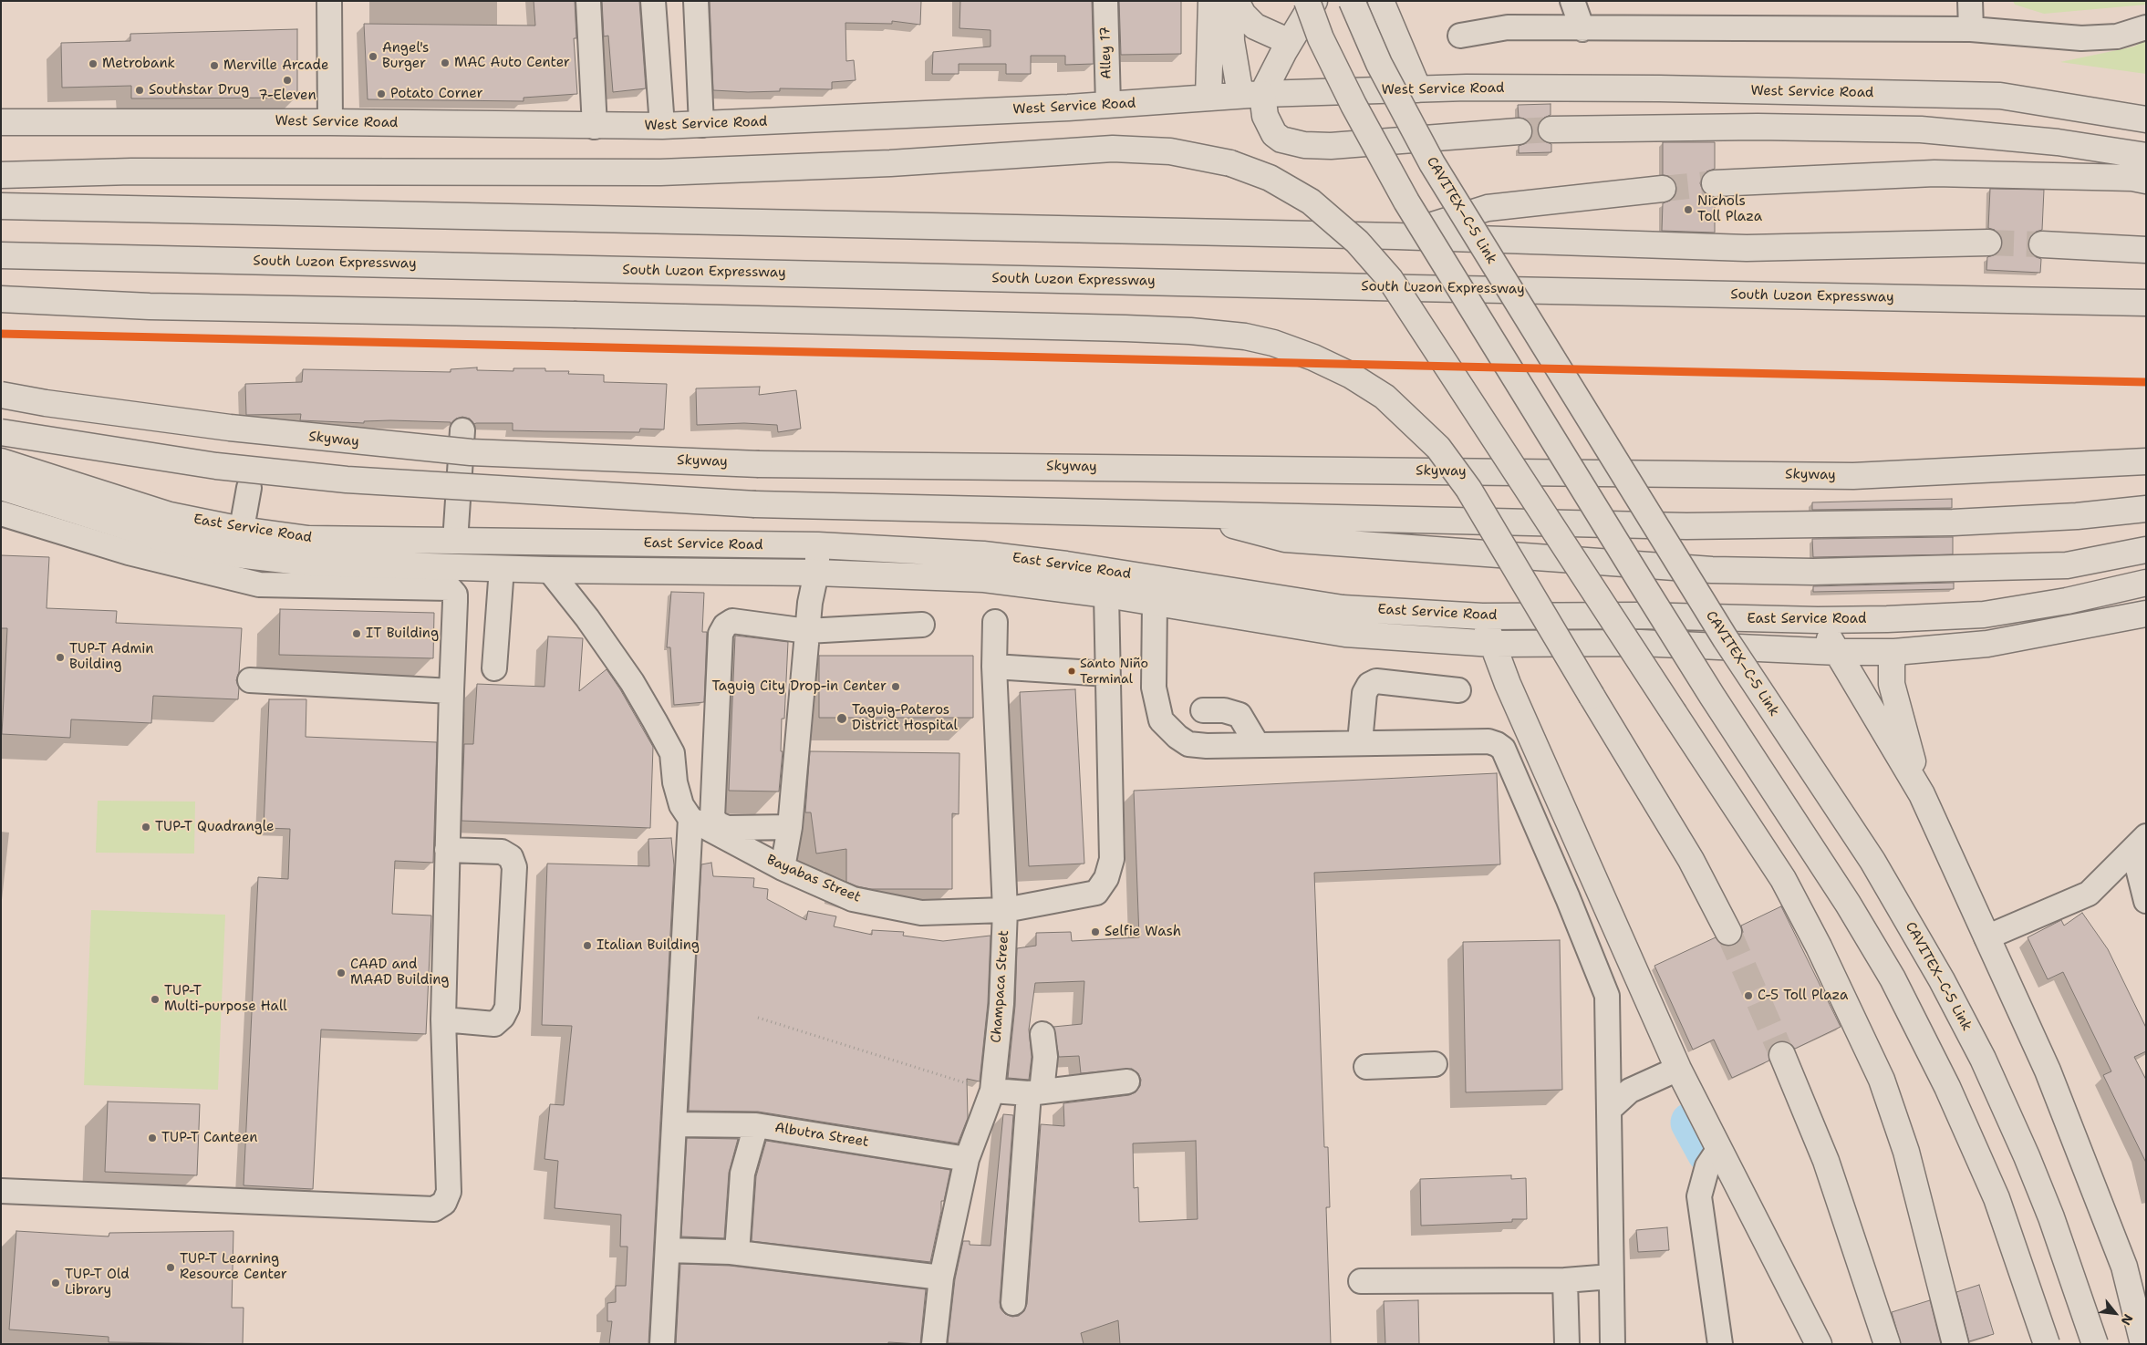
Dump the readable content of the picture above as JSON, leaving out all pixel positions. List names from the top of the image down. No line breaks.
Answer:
{"streets":{"main road":["West Service Road","CAVITEX–C-5 Link","South Luzon Expressway","Skyway","East Service Road"],"street":["Alley 17","Bayabas Street","Champaca Street","Albutra Street"]},"crossings":[["Alley 17","West Service Road"],["East Service Road","Bayabas Street"],["Bayabas Street","Champaca Street"],["Champaca Street","Albutra Street"]],"places":["Angel's Burger","MAC Auto Center","Metrobank","Merville Arcade","7-Eleven","Southstar Drug","Potato Corner","Nichols Toll Plaza","IT Building","TUP-T Admin Building","Santo Niño Terminal","Taguig City Drop-in Center","Taguig-Pateros District Hospital","TUP-T Quadrangle","Selfie Wash","Italian Building","CAAD and MAAD Building","C-5 Toll Plaza","TUP-T Multi-purpose Hall","TUP-T Canteen","TUP-T Learning Resource Center","TUP-T Old Library"],"north":"bottom right"}
